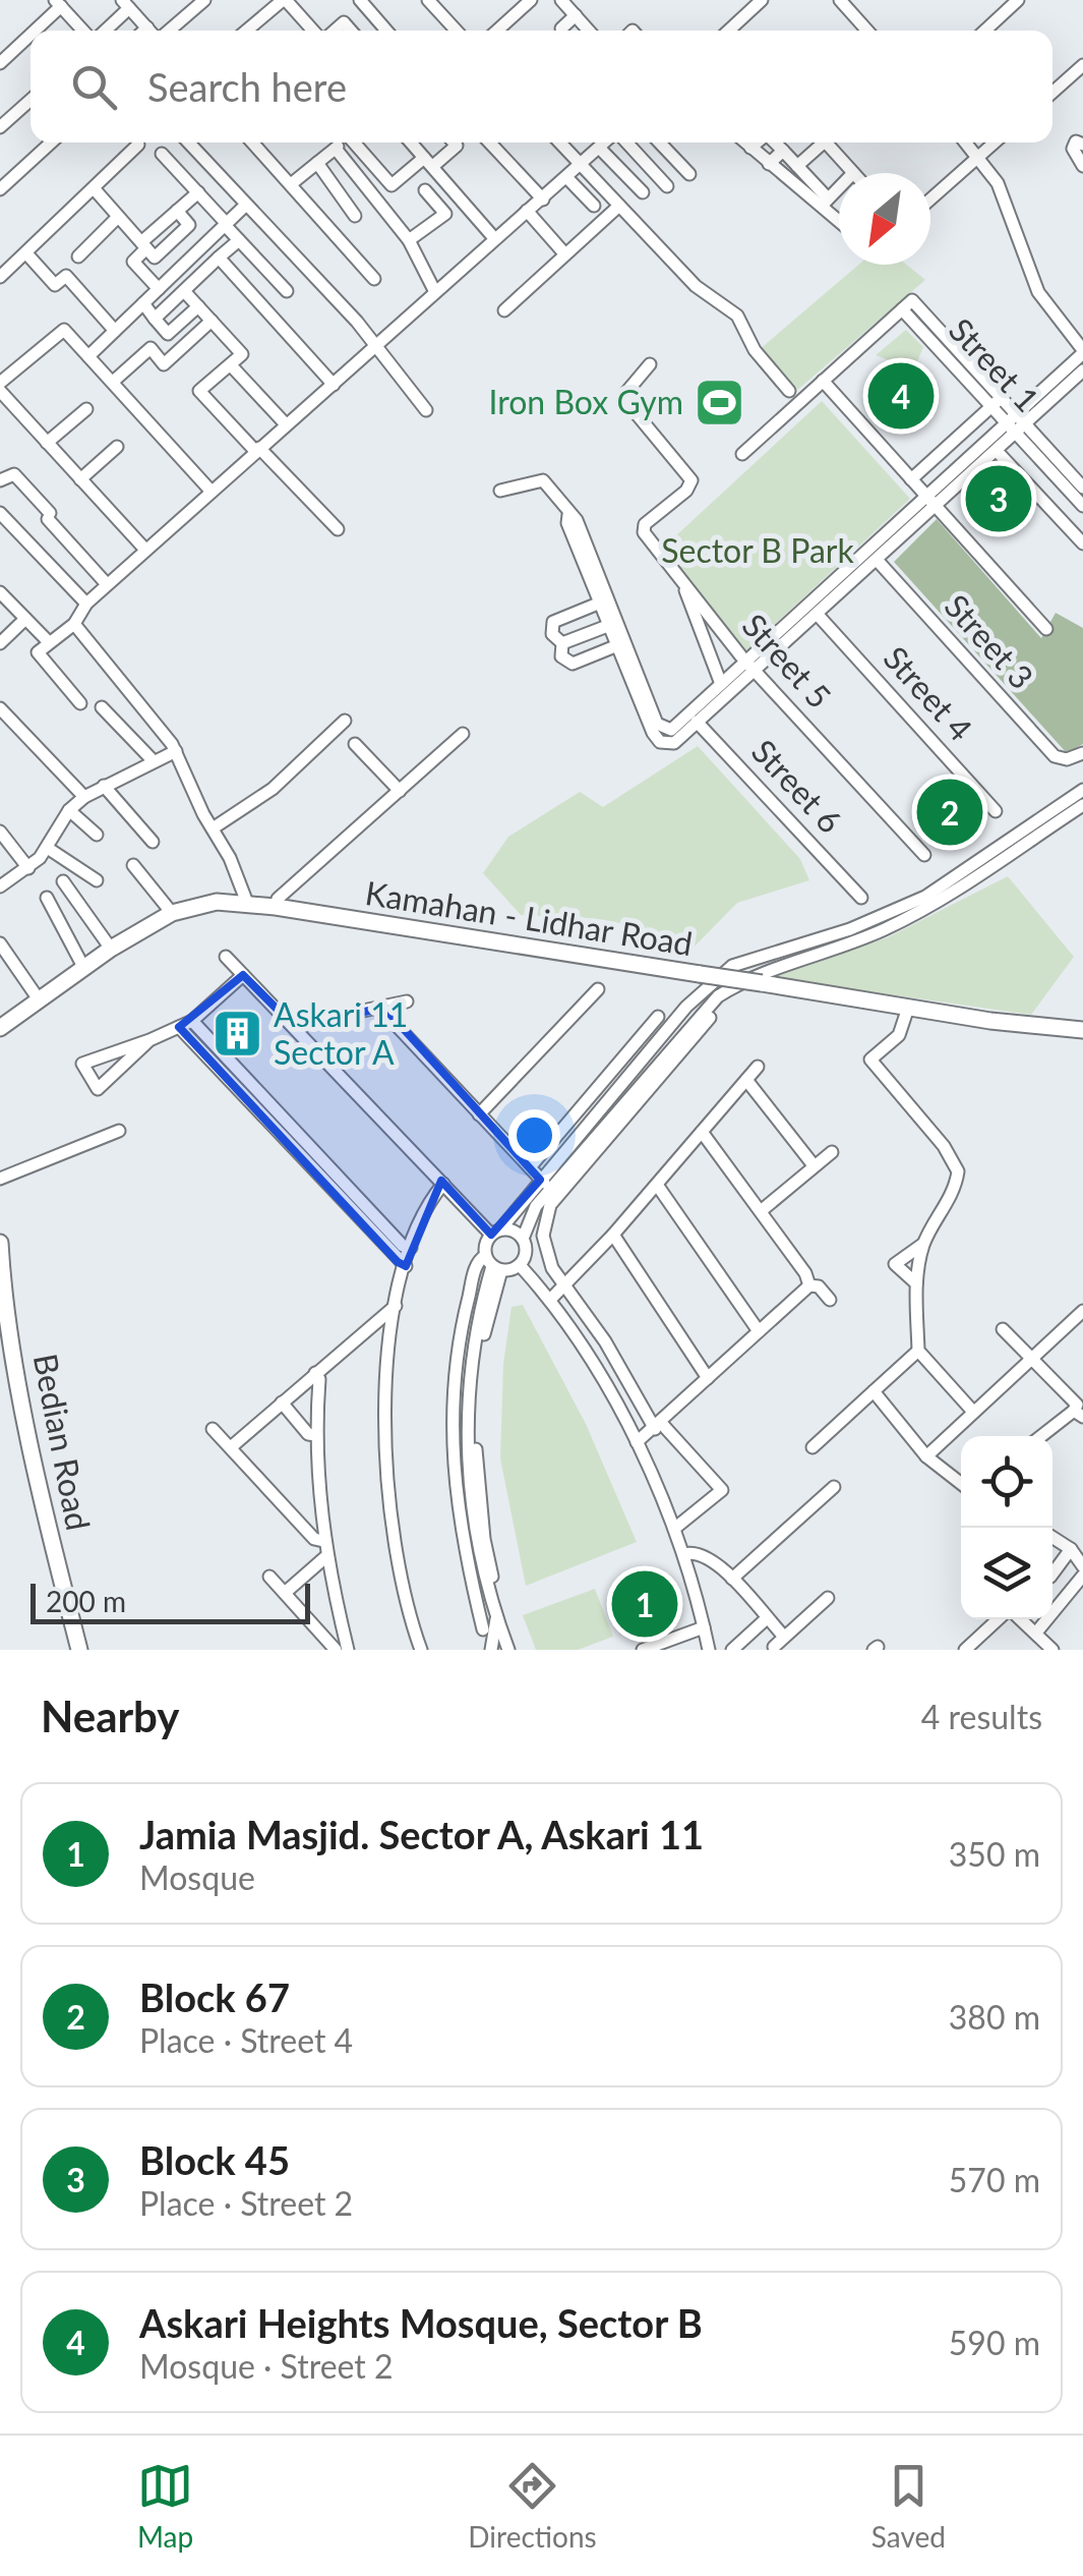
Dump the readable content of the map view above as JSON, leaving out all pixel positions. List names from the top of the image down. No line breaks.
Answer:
{"streets":{"main road":["Kamahan - Lidhar Road","Bedian Road"],"street":["Street 1","Street 3","Street 5","Street 4","Street 6"]},"parks":["Sector B Park"],"places":{"sports":["Iron Box Gym"],"building":["Askari 11 Sector A"]},"scale_bar":"200 m","north":"bottom left","page":{"search":"Search here","pins":["4","3","2","1"],"scale":"200 m","heading":["Nearby","4 results"],"list":[{"mark":"1","name":"Jamia Masjid. Sector A, Askari 11","note":"Mosque","value":"350 m"},{"mark":"2","name":"Block 67","note":"Place · Street 4","value":"380 m"},{"mark":"3","name":"Block 45","note":"Place · Street 2","value":"570 m"},{"mark":"4","name":"Askari Heights Mosque, Sector B","note":"Mosque · Street 2","value":"590 m"}],"nav":["Map","Directions","Saved"]}}
